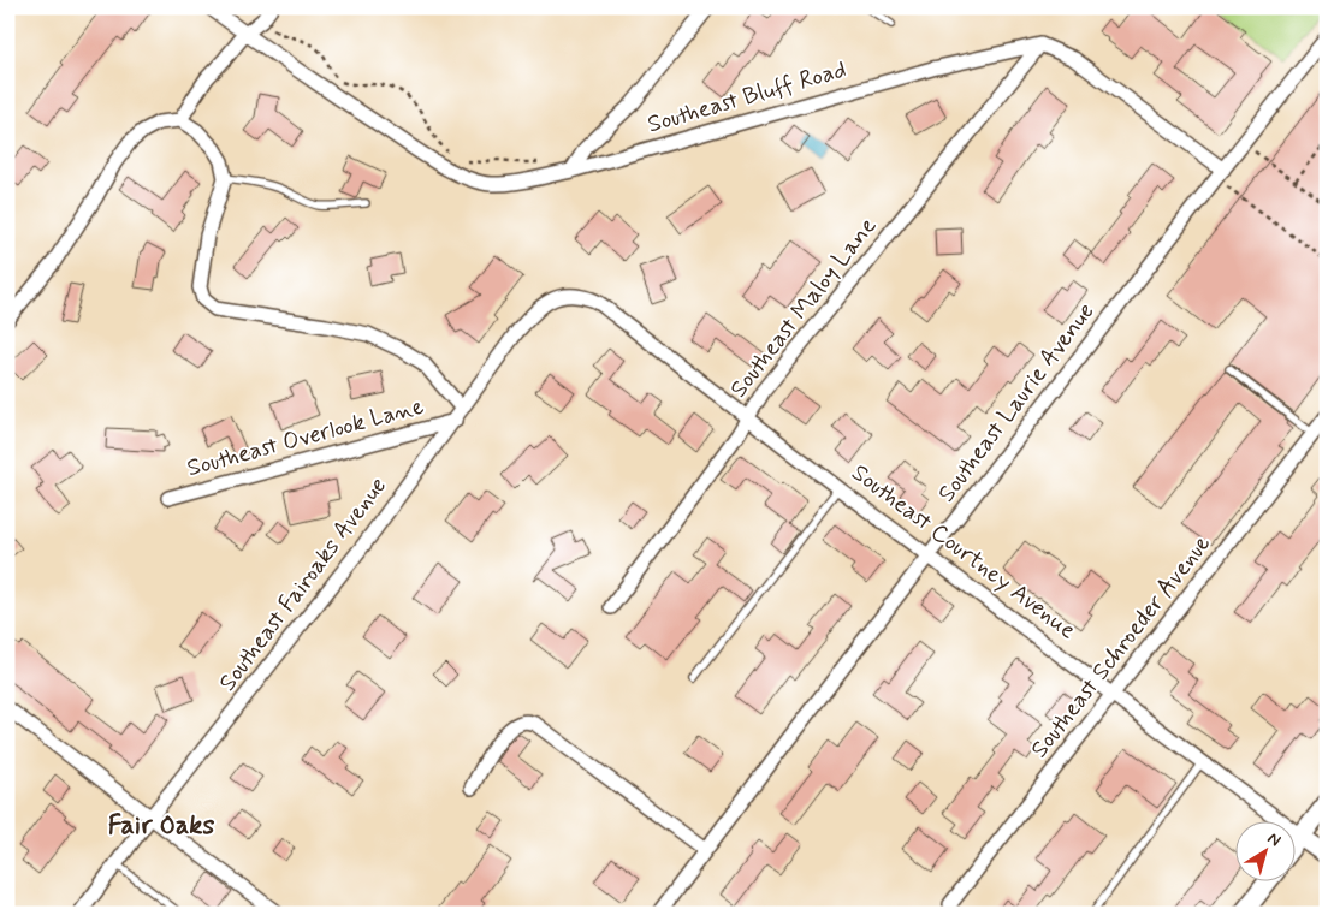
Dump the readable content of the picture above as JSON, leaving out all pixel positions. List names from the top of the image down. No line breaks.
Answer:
{"streets":{"street":["Southeast Bluff Road","Southeast Maloy Lane","Southeast Laurie Avenue","Southeast Overlook Lane","Southeast Courtney Avenue","Southeast Fairoaks Avenue","Southeast Schroeder Avenue"]},"crossings":[["Southeast Bluff Road","Southeast Maloy Lane"],["Southeast Maloy Lane","Southeast Courtney Avenue"],["Southeast Laurie Avenue","Southeast Courtney Avenue"],["Southeast Overlook Lane","Southeast Fairoaks Avenue"],["Southeast Courtney Avenue","Southeast Fairoaks Avenue"],["Southeast Courtney Avenue","Southeast Schroeder Avenue"]],"districts":["Fair Oaks"],"north":"top right"}
